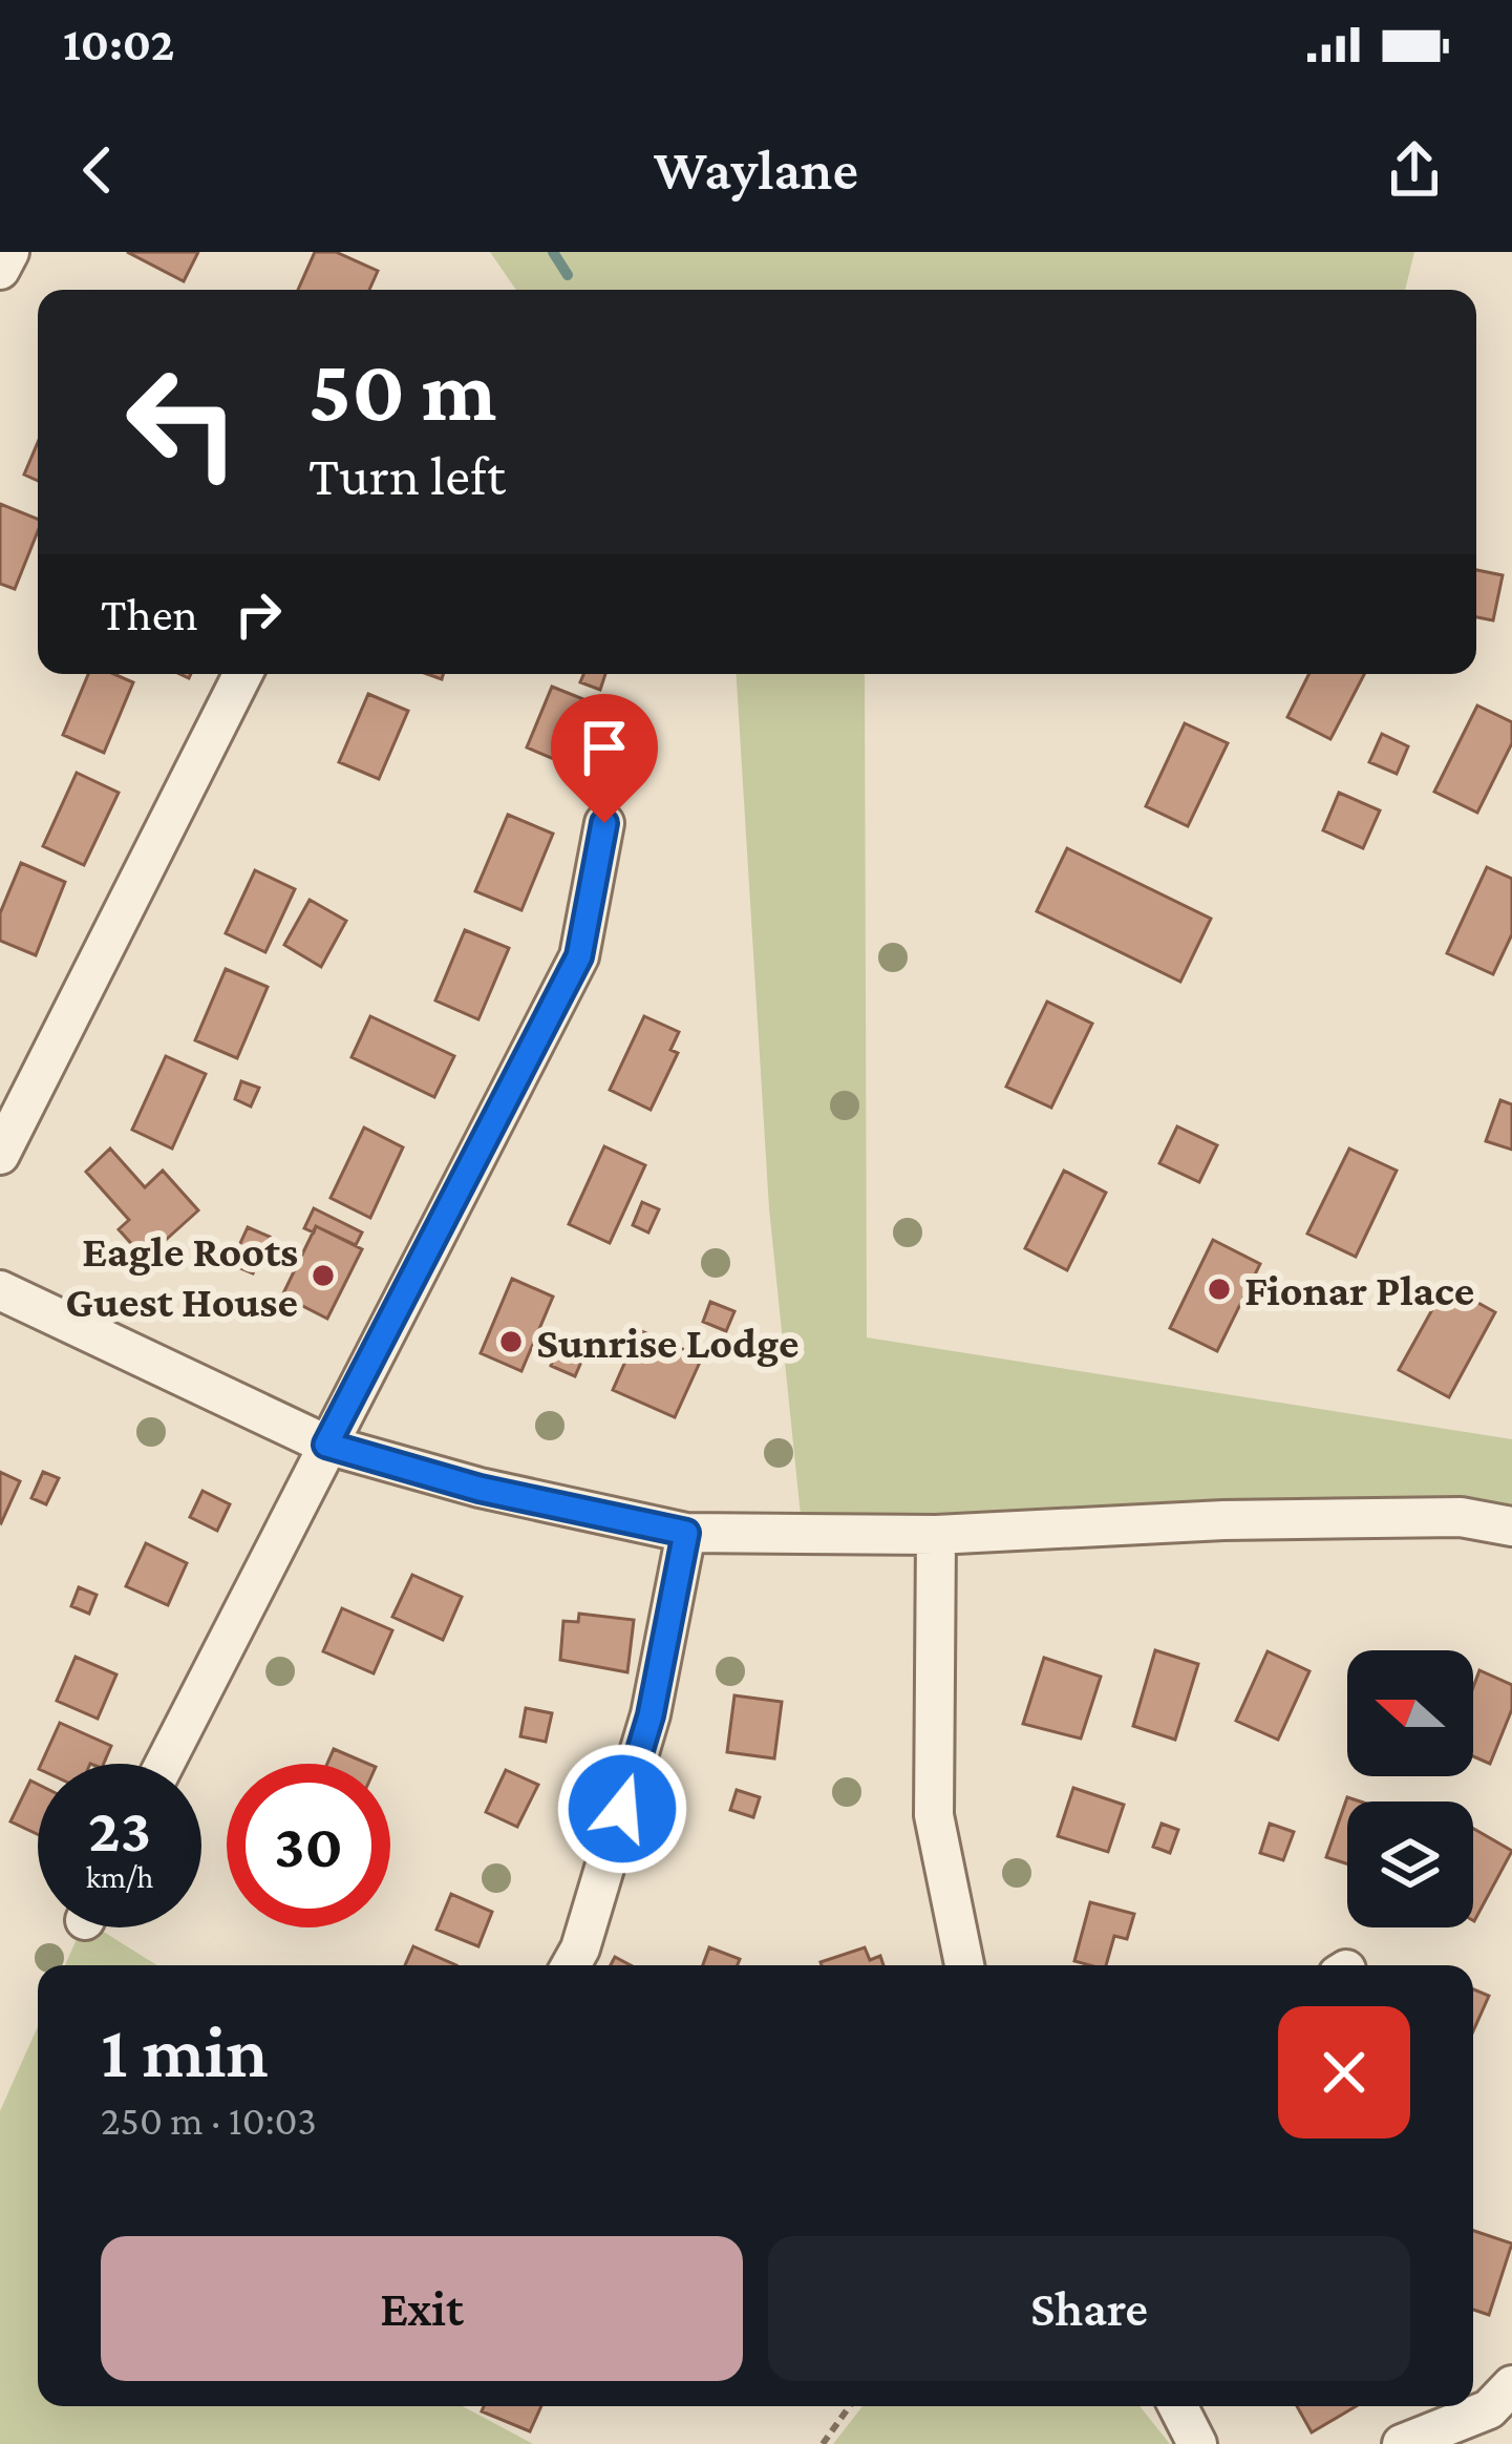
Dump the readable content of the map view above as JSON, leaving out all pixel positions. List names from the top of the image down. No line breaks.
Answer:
{"places":["Eagle Roots Guest House","Fionar Place","Sunrise Lodge"],"north":"left","page":{"status":"10:02","header":"Waylane","turn":["50 m","Turn left"],"then":"Then","speed":"23 km/h","limit":"30","heading":["1 min","250 m · 10:03"],"buttons":["Exit","Share"]}}
